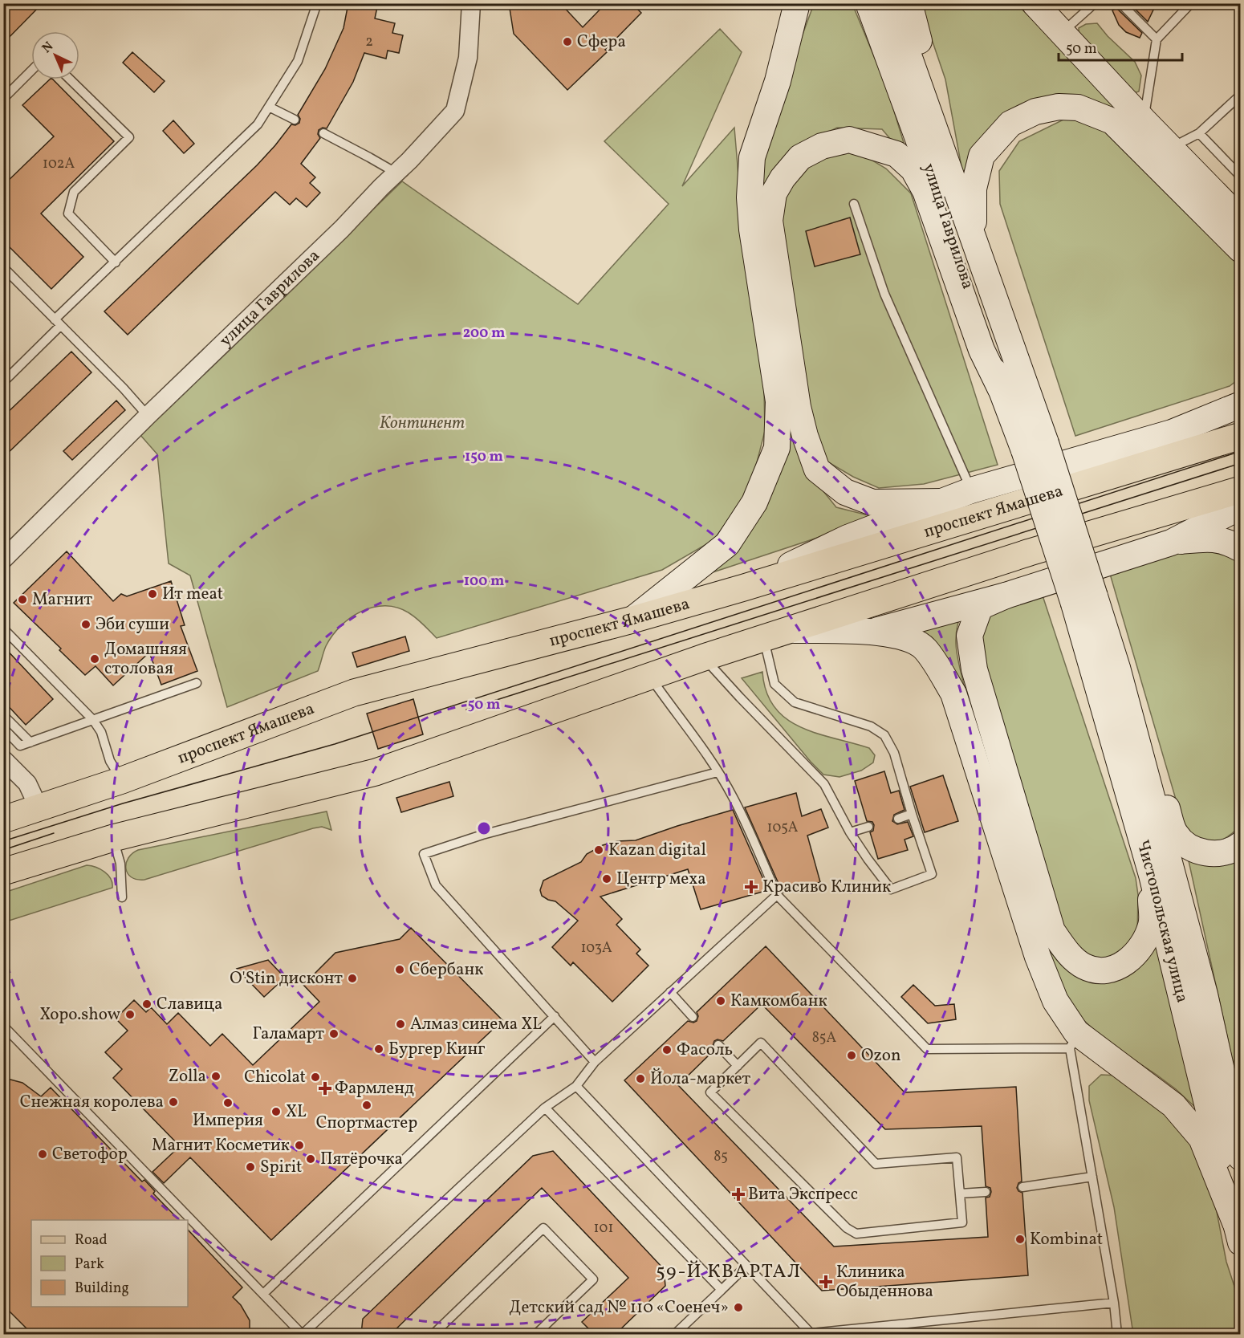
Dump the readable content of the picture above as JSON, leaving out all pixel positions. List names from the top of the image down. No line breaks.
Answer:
{"streets":{"main road":["улица Гаврилова","проспект Ямашева","Чистопольская улица"]},"districts":["59-Й КВАРТАЛ"],"parks":["Континент"],"places":{"other":["Сфера","Ит meat","Магнит","Эби суши","Домашняя столовая","Kazan digital","Центр меха","Сбербанк","O'Stin дисконт","Камкомбанк","Славица","Xopo.show","Алмаз синема XL","Галамарт","Бургер Кинг","Фасоль","Ozon","Zolla","Chicolat","Йола-маркет","Снежная королева","Империя","Спортмастер","XL","Магнит Косметик","Светофор","Пятёрочка","Spirit","Kombinat","Детский сад № 110 «Соенеч»"],"health":["Красиво Клиник","Фармленд","Вита Экспресс","Клиника Обыденнова"]},"house_numbers":["2","102А","105А","103А","85А","85","101"],"legend":["Road","Park","Building"],"scale_bar":"50 m","north":"top left","rings":["200 m","150 m","100 m","50 m"]}
